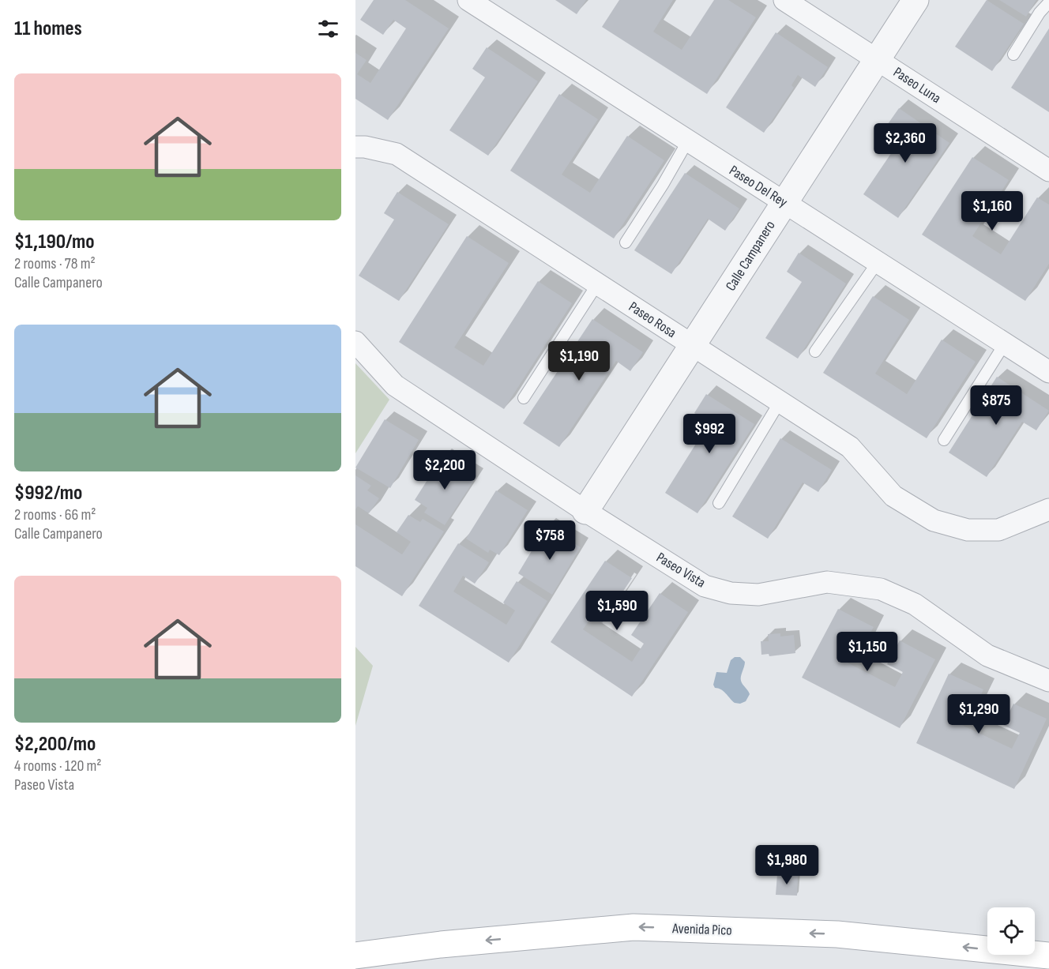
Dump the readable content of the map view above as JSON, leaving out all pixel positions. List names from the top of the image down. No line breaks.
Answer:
{"streets":{"main road":["Avenida Pico"],"street":["Paseo Luna","Paseo Del Rey","Calle Campanero","Paseo Rosa","Paseo Vista"]},"crossings":[["Paseo Luna","Calle Campanero"],["Paseo Del Rey","Calle Campanero"],["Calle Campanero","Paseo Rosa"],["Calle Campanero","Paseo Vista"]],"one_way":["Avenida Pico"],"page":{"heading":"11 homes","list":[{"name":"$1,190/mo","note":"2 rooms · 78 m² · Calle Campanero"},{"name":"$992/mo","note":"2 rooms · 66 m² · Calle Campanero"},{"name":"$2,200/mo","note":"4 rooms · 120 m² · Paseo Vista"}],"price":["$2,360","$1,160","$1,190","$875","$992","$2,200","$758","$1,590","$1,150","$1,290","$1,980"]}}
